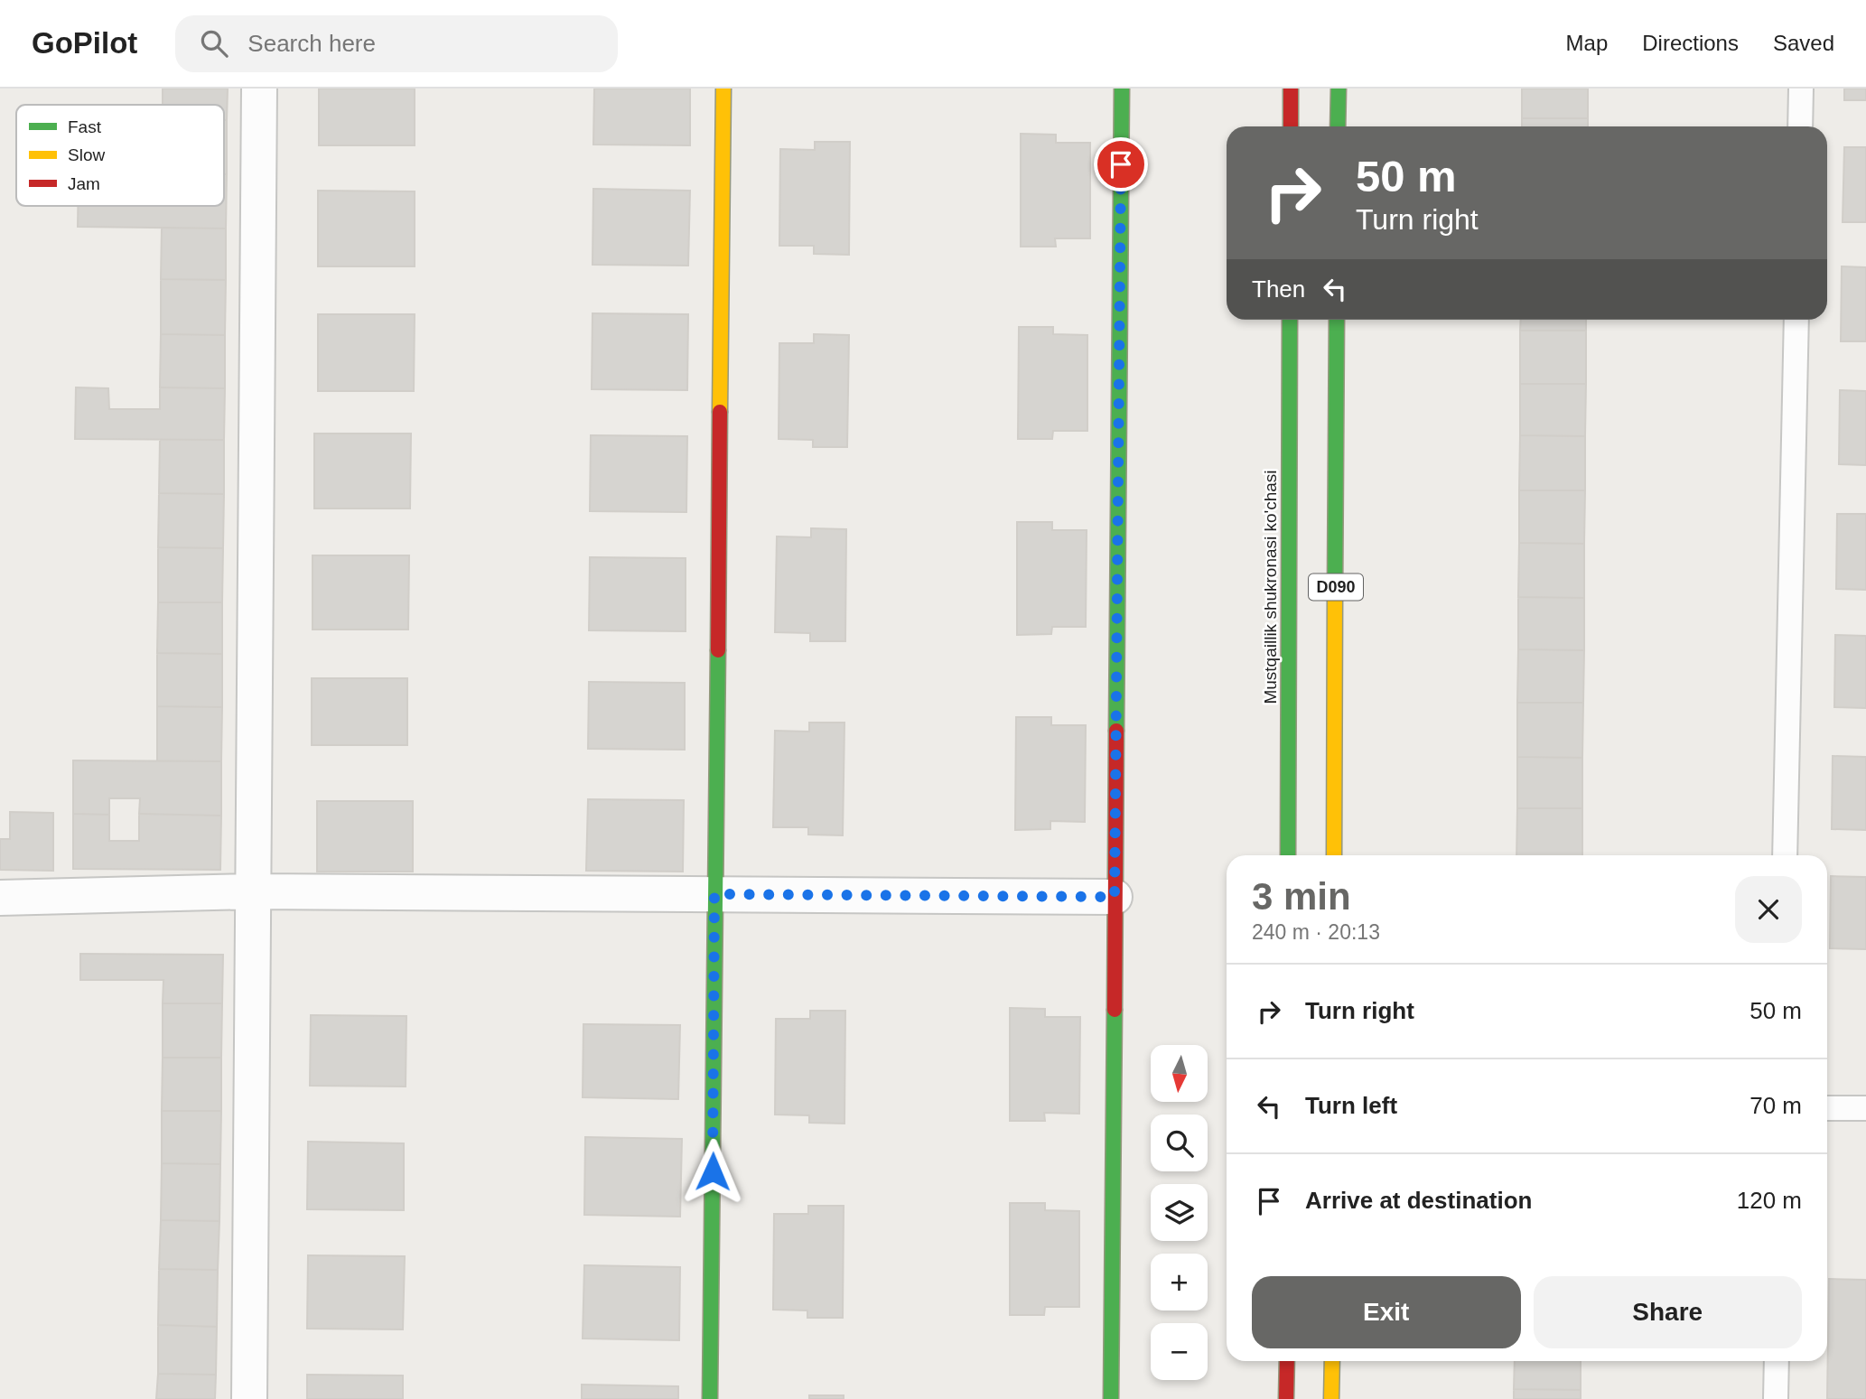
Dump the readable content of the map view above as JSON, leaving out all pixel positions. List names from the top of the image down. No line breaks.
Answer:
{"streets":{"street":["Mustqaillik shukronasi ko'chasi","D090"]},"legend":["Fast","Slow","Jam"],"north":"bottom","page":{"header":"GoPilot","search":"Search here","nav":["Map","Directions","Saved"],"turn":["50 m","Turn right"],"then":"Then","heading":["3 min","240 m · 20:13"],"list":[{"name":"Turn right","value":"50 m"},{"name":"Turn left","value":"70 m"},{"name":"Arrive at destination","value":"120 m"}],"map_buttons":["+","−"],"buttons":["Exit","Share"]}}
